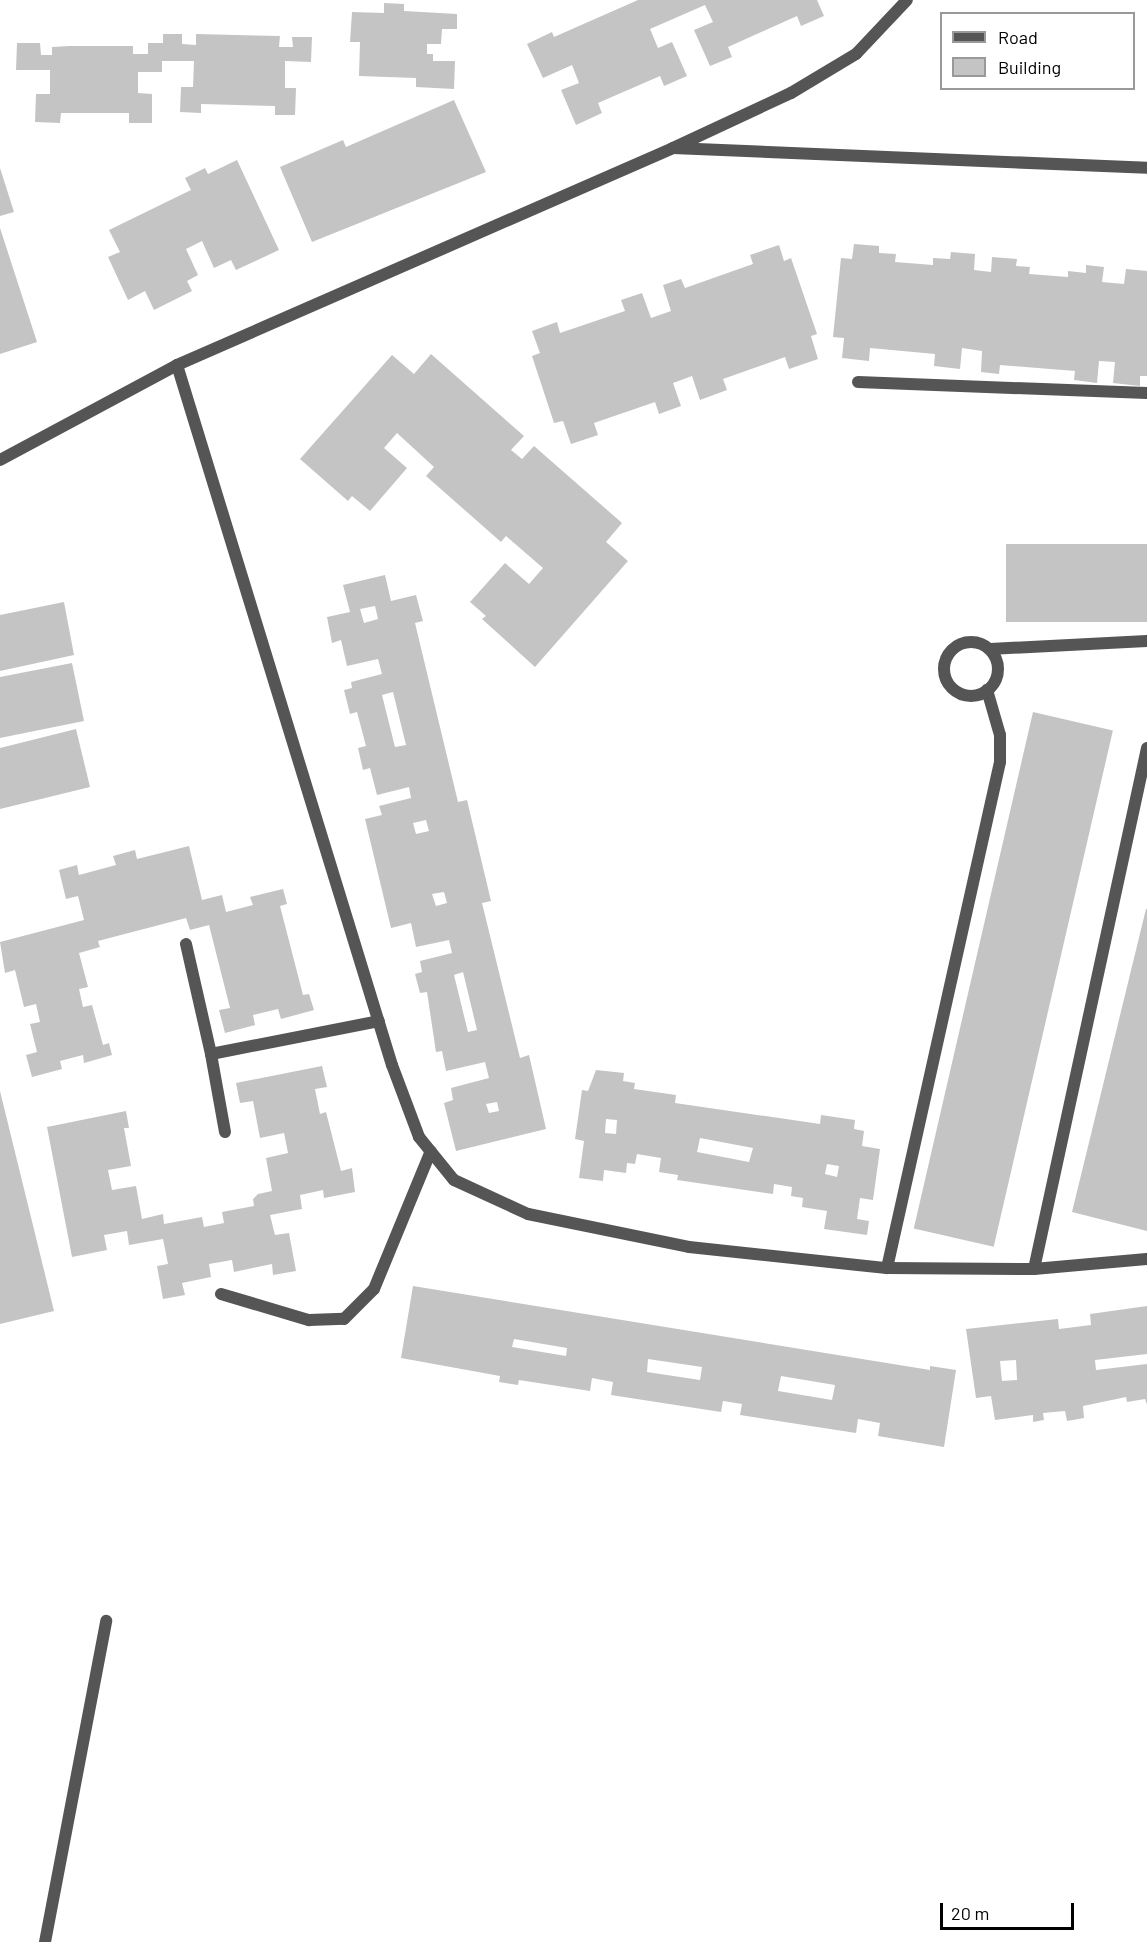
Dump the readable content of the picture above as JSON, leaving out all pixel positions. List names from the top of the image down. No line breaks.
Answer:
{"legend":["Road","Building"],"scale_bar":"20 m"}
